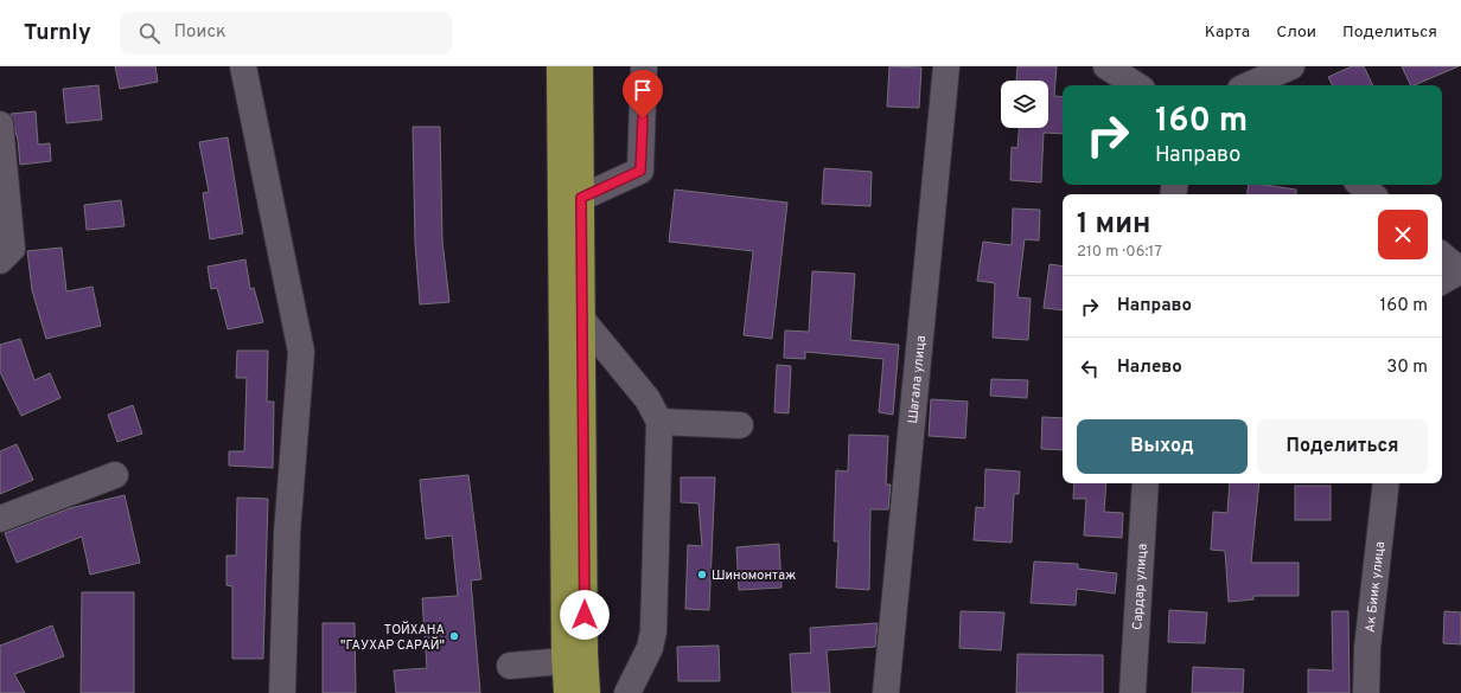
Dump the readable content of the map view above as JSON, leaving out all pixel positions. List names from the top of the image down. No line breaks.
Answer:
{"streets":{"street":["Шагала улица","Сардар улица","Ак Биик улица"]},"places":["Шиномонтаж","ТОЙХАНА \"ГАУХАР САРАЙ\""],"page":{"header":"Turnly","search":"Поиск","nav":["Карта","Слои","Поделиться"],"turn":["160 m","Направо"],"heading":["1 мин","210 m · 06:17"],"list":[{"name":"Направо","value":"160 m"},{"name":"Налево","value":"30 m"}],"buttons":["Выход","Поделиться"]}}
